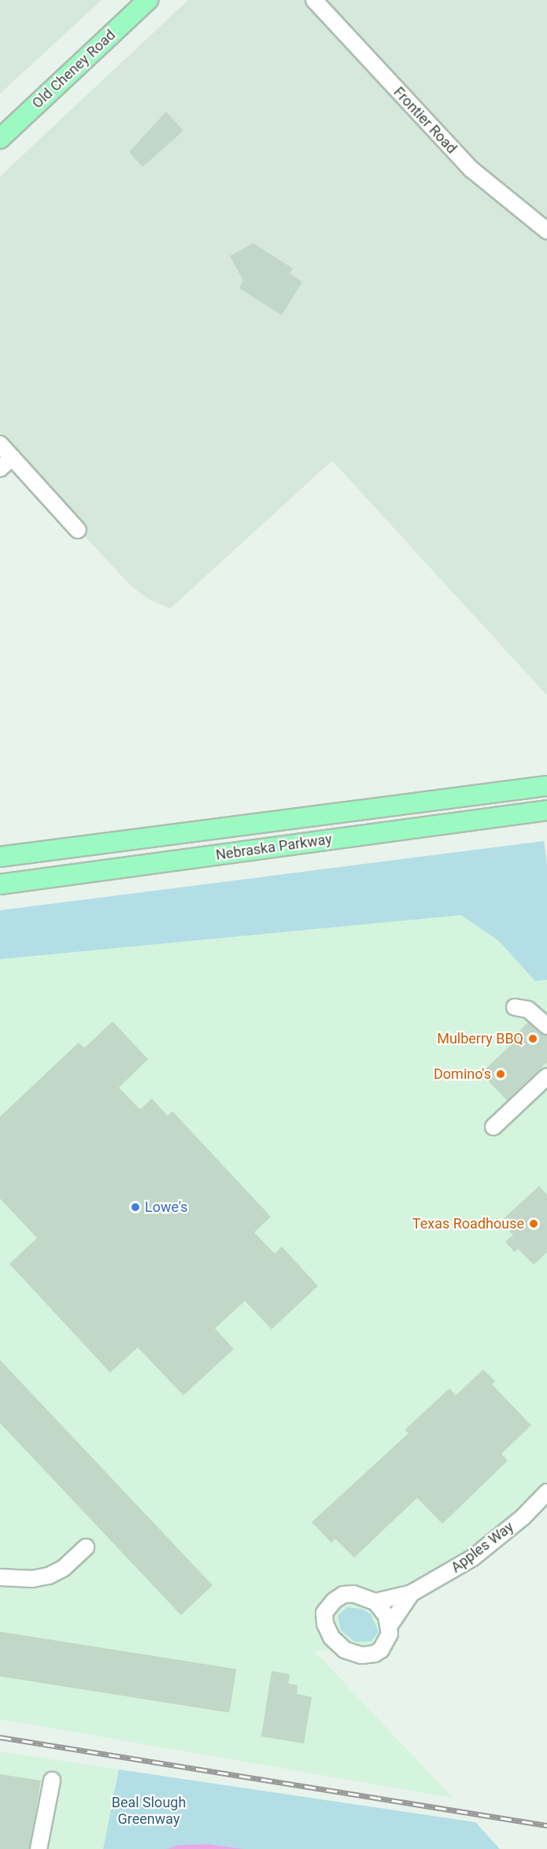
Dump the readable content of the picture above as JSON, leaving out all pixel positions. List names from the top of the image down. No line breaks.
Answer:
{"streets":{"main road":["Old Cheney Road","Nebraska Parkway"],"street":["Frontier Road","Apples Way"]},"parks":["Beal Slough Greenway"],"places":["Mulberry BBQ","Domino's","Lowe's","Texas Roadhouse"]}
